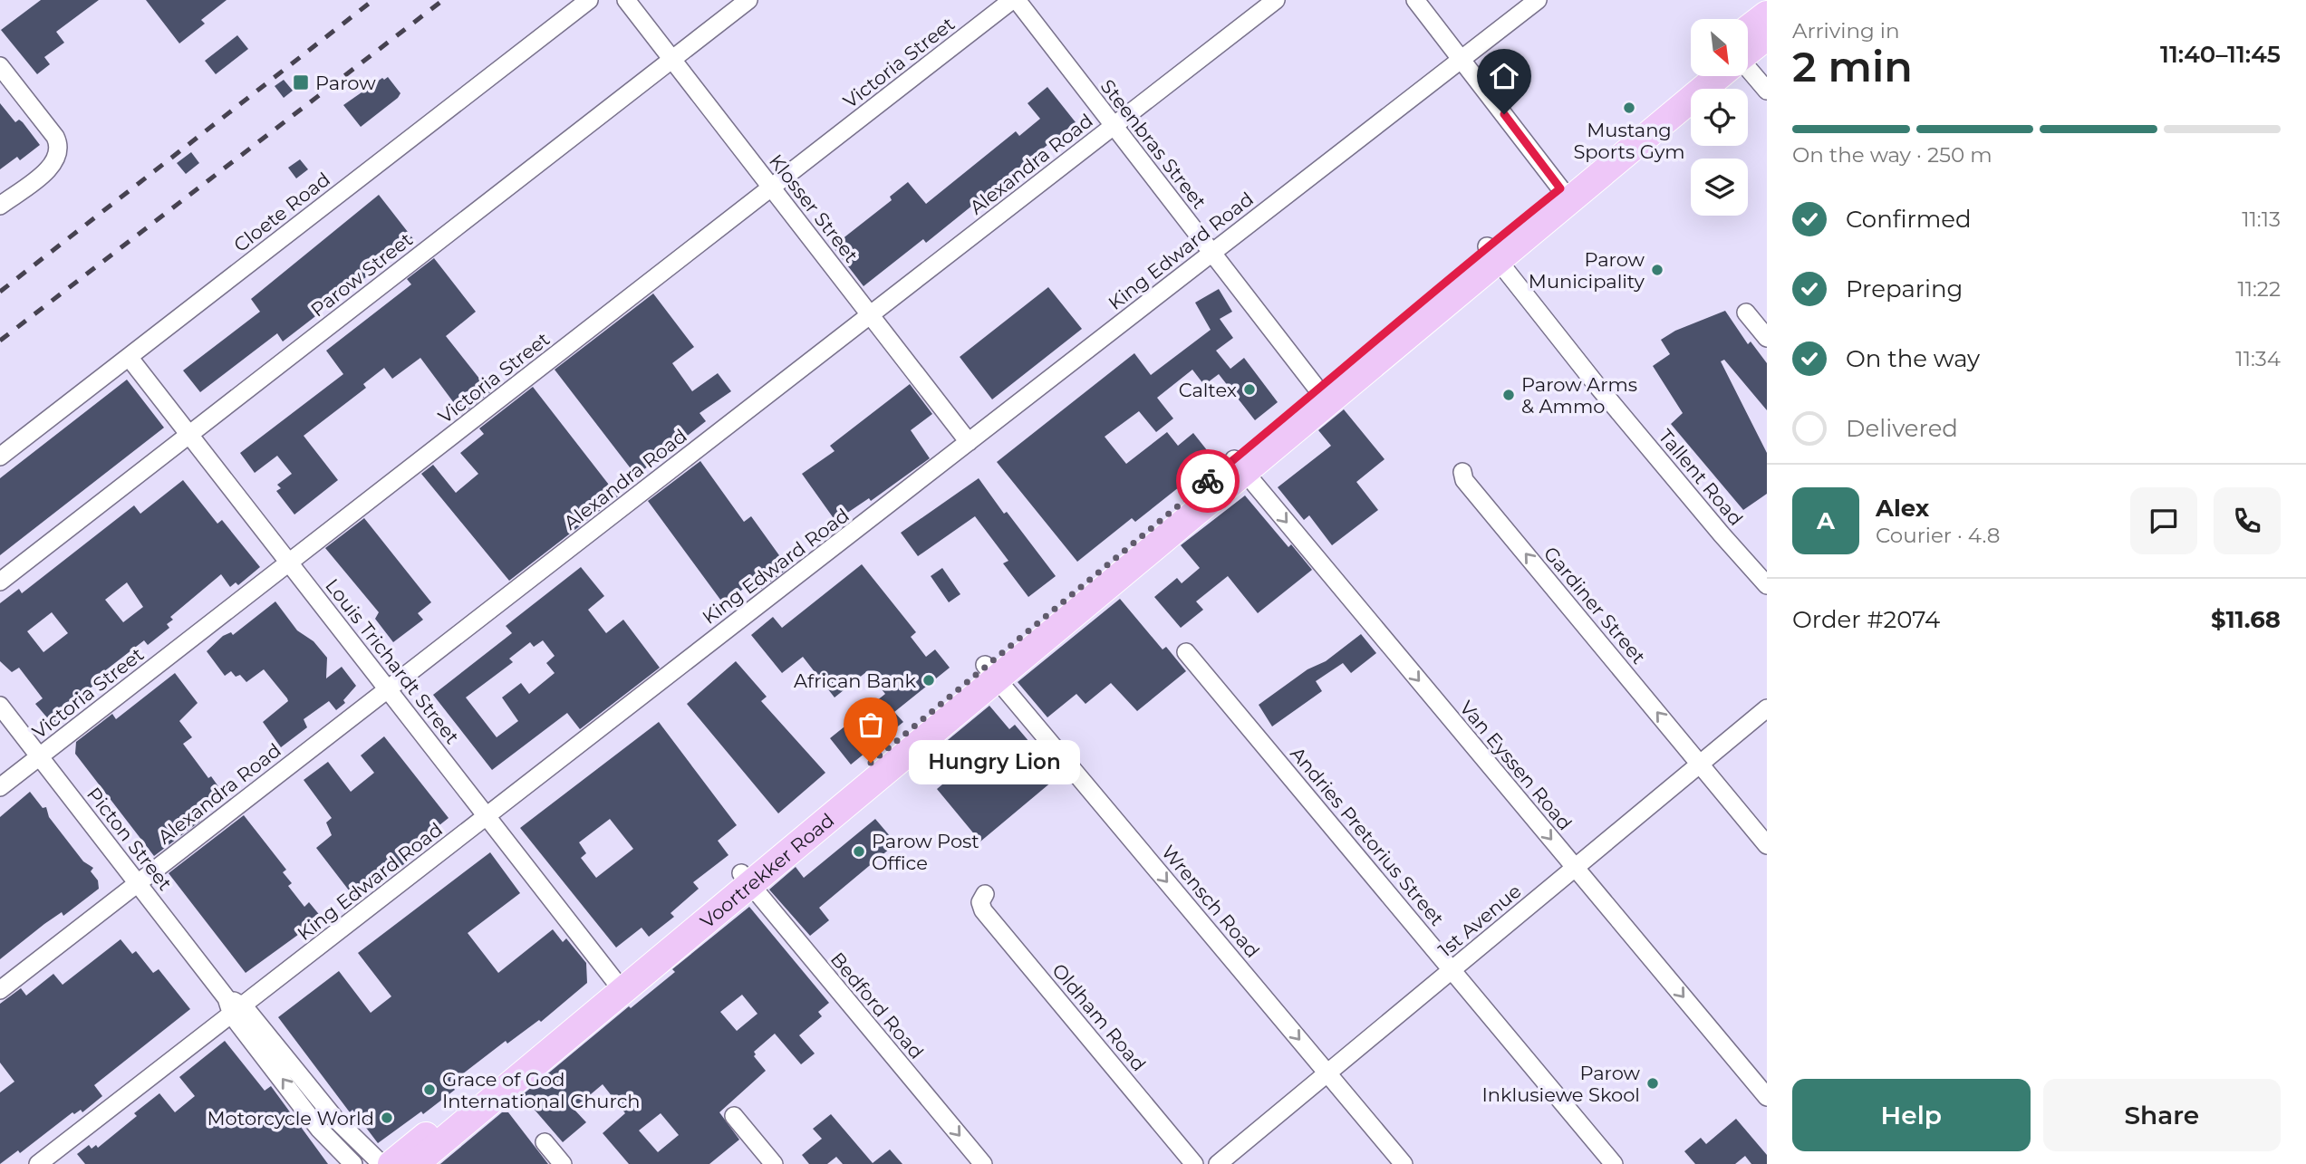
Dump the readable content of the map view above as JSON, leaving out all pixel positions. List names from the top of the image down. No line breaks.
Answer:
{"streets":{"main road":["Voortrekker Road"],"street":["Victoria Street","Steenbras Street","Alexandra Road","Klosser Street","Cloete Road","King Edward Road","Parow Street","Tallent Road","Gardiner Street","Louis Trichardt Street","Van Eyssen Road","Andries Pretorius Street","Picton Street","Wrensch Road","1st Avenue","Bedford Road","Oldham Road"]},"crossings":[["Victoria Street","Steenbras Street"],["Victoria Street","Klosser Street"],["Victoria Street","Louis Trichardt Street"],["Victoria Street","Picton Street"],["Steenbras Street","Alexandra Road"],["Steenbras Street","King Edward Road"],["Steenbras Street","Voortrekker Road"],["Alexandra Road","Klosser Street"],["Alexandra Road","Louis Trichardt Street"],["Alexandra Road","Picton Street"],["Klosser Street","King Edward Road"],["Klosser Street","Parow Street"],["Cloete Road","Louis Trichardt Street"],["King Edward Road","Louis Trichardt Street"],["King Edward Road","Picton Street"],["Parow Street","Louis Trichardt Street"],["Tallent Road","Voortrekker Road"],["Gardiner Street","1st Avenue"],["Louis Trichardt Street","Voortrekker Road"],["Van Eyssen Road","Voortrekker Road"],["Van Eyssen Road","1st Avenue"],["Andries Pretorius Street","1st Avenue"],["Voortrekker Road","Wrensch Road"],["Voortrekker Road","Bedford Road"],["Wrensch Road","1st Avenue"]],"one_way":["Gardiner Street","Van Eyssen Road","Wrensch Road","Bedford Road"],"places":{"transit":["Parow"],"other":["Mustang Sports Gym","Parow Municipality","Caltex","Parow Arms & Ammo","African Bank","Hungry Lion","Parow Post Office","Parow Inklusiewe Skool","Grace of God International Church","Motorcycle World"]},"north":"bottom right","page":{"heading":["2 min","Arriving in","11:40–11:45"],"panel":["Alex","Courier · 4.8","Order #2074","$11.68"],"bar":"On the way · 250 m","list":[["Confirmed","11:13"],["Preparing","11:22"],["On the way","11:34"],"Delivered"],"round":"A","bubble":"Hungry Lion","buttons":["Help","Share"]}}
